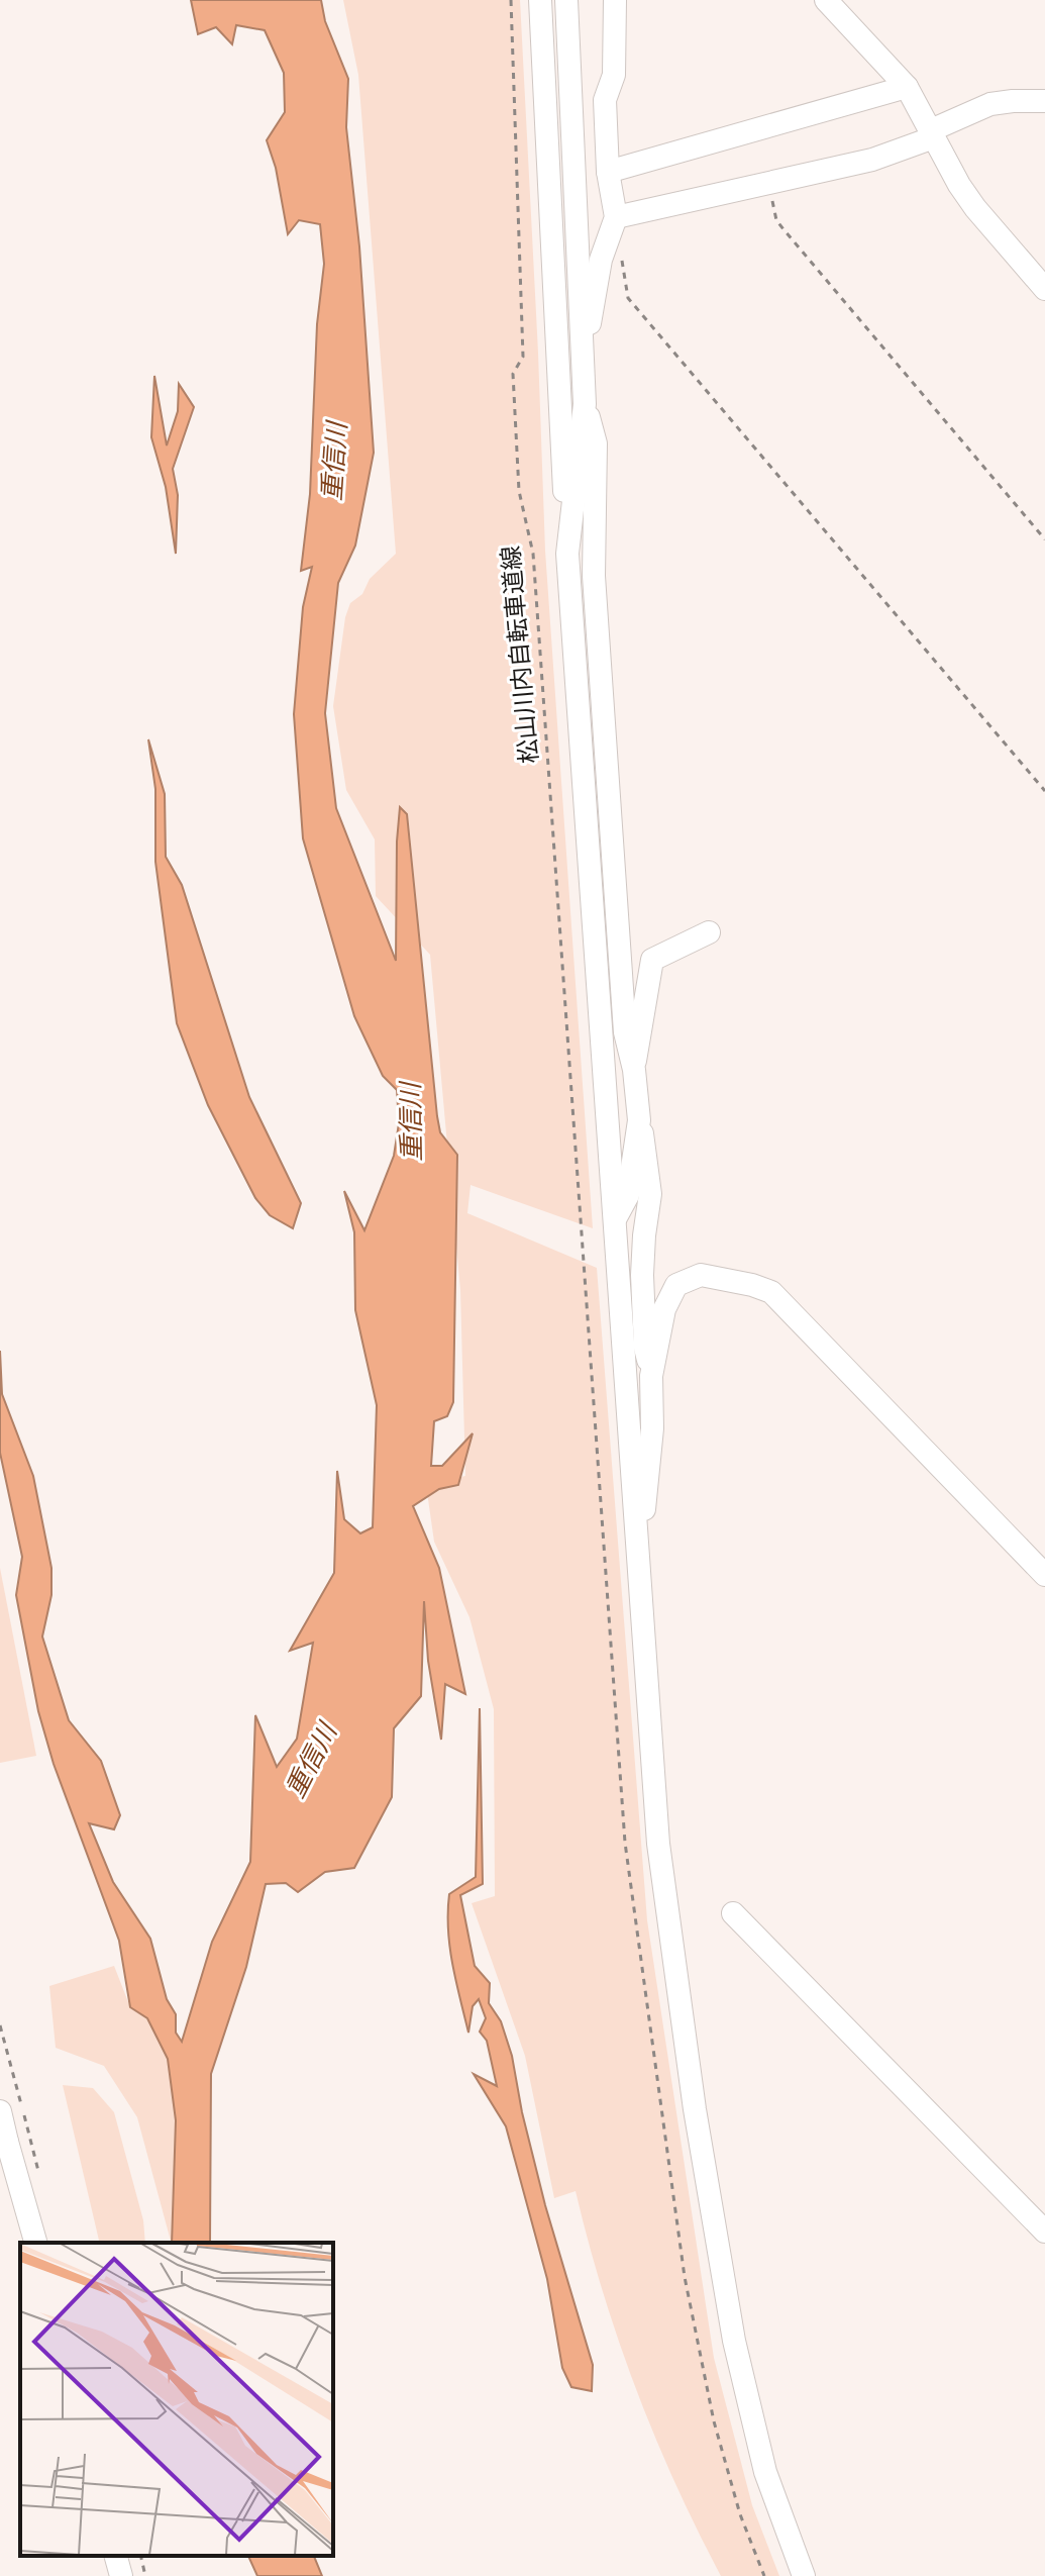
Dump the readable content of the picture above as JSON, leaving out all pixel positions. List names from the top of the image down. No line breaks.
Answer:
{"streets":{"path":["松山川内自転車道線"]},"water":["重信川"]}
